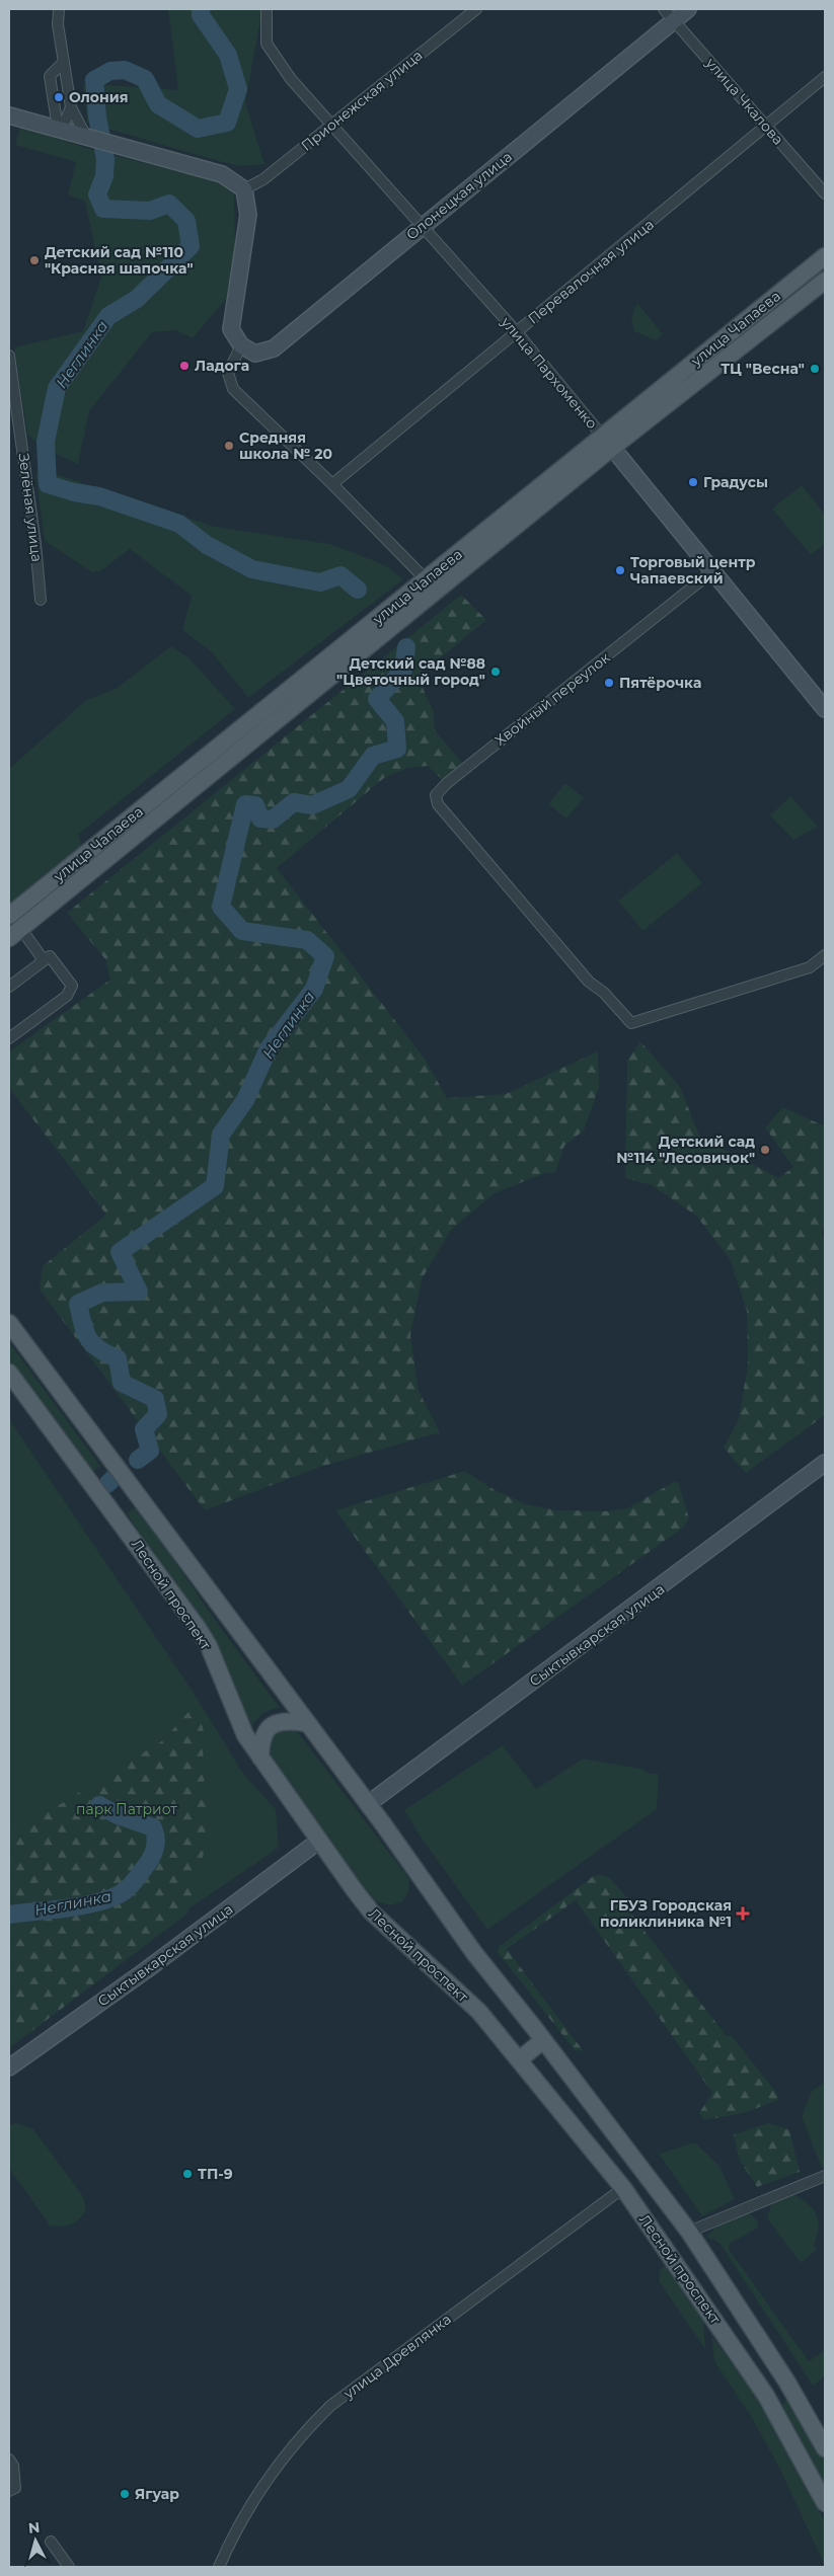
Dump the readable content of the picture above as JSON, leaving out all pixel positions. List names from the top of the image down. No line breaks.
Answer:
{"streets":{"main road":["Олонецкая улица","улица Чапаева","улица Пархоменко","Лесной проспект","Сыктывкарская улица"],"street":["Прионежская улица","улица Чкалова","Перевалочная улица","Зелёная улица","Хвойный переулок","улица Древлянка"]},"crossings":[["Прионежская улица","улица Пархоменко"],["улица Чкалова","Олонецкая улица"],["улица Чкалова","Перевалочная улица"],["Олонецкая улица","улица Пархоменко"],["Перевалочная улица","улица Пархоменко"],["улица Чапаева","улица Пархоменко"],["улица Пархоменко","Хвойный переулок"],["Лесной проспект","Сыктывкарская улица"],["Лесной проспект","улица Древлянка"]],"water":["Неглинка"],"parks":["парк Патриот"],"places":{"other":["Олония","Детский сад №110 \"Красная шапочка\"","Ладога","ТЦ \"Весна\"","Средняя школа № 20","Градусы","Торговый центр Чапаевский","Детский сад №88 \"Цветочный город\"","Пятёрочка","Детский сад №114 \"Лесовичок\"","ТП-9","Ягуар"],"health":["ГБУЗ Городская поликлиника №1"]},"north":"top"}
